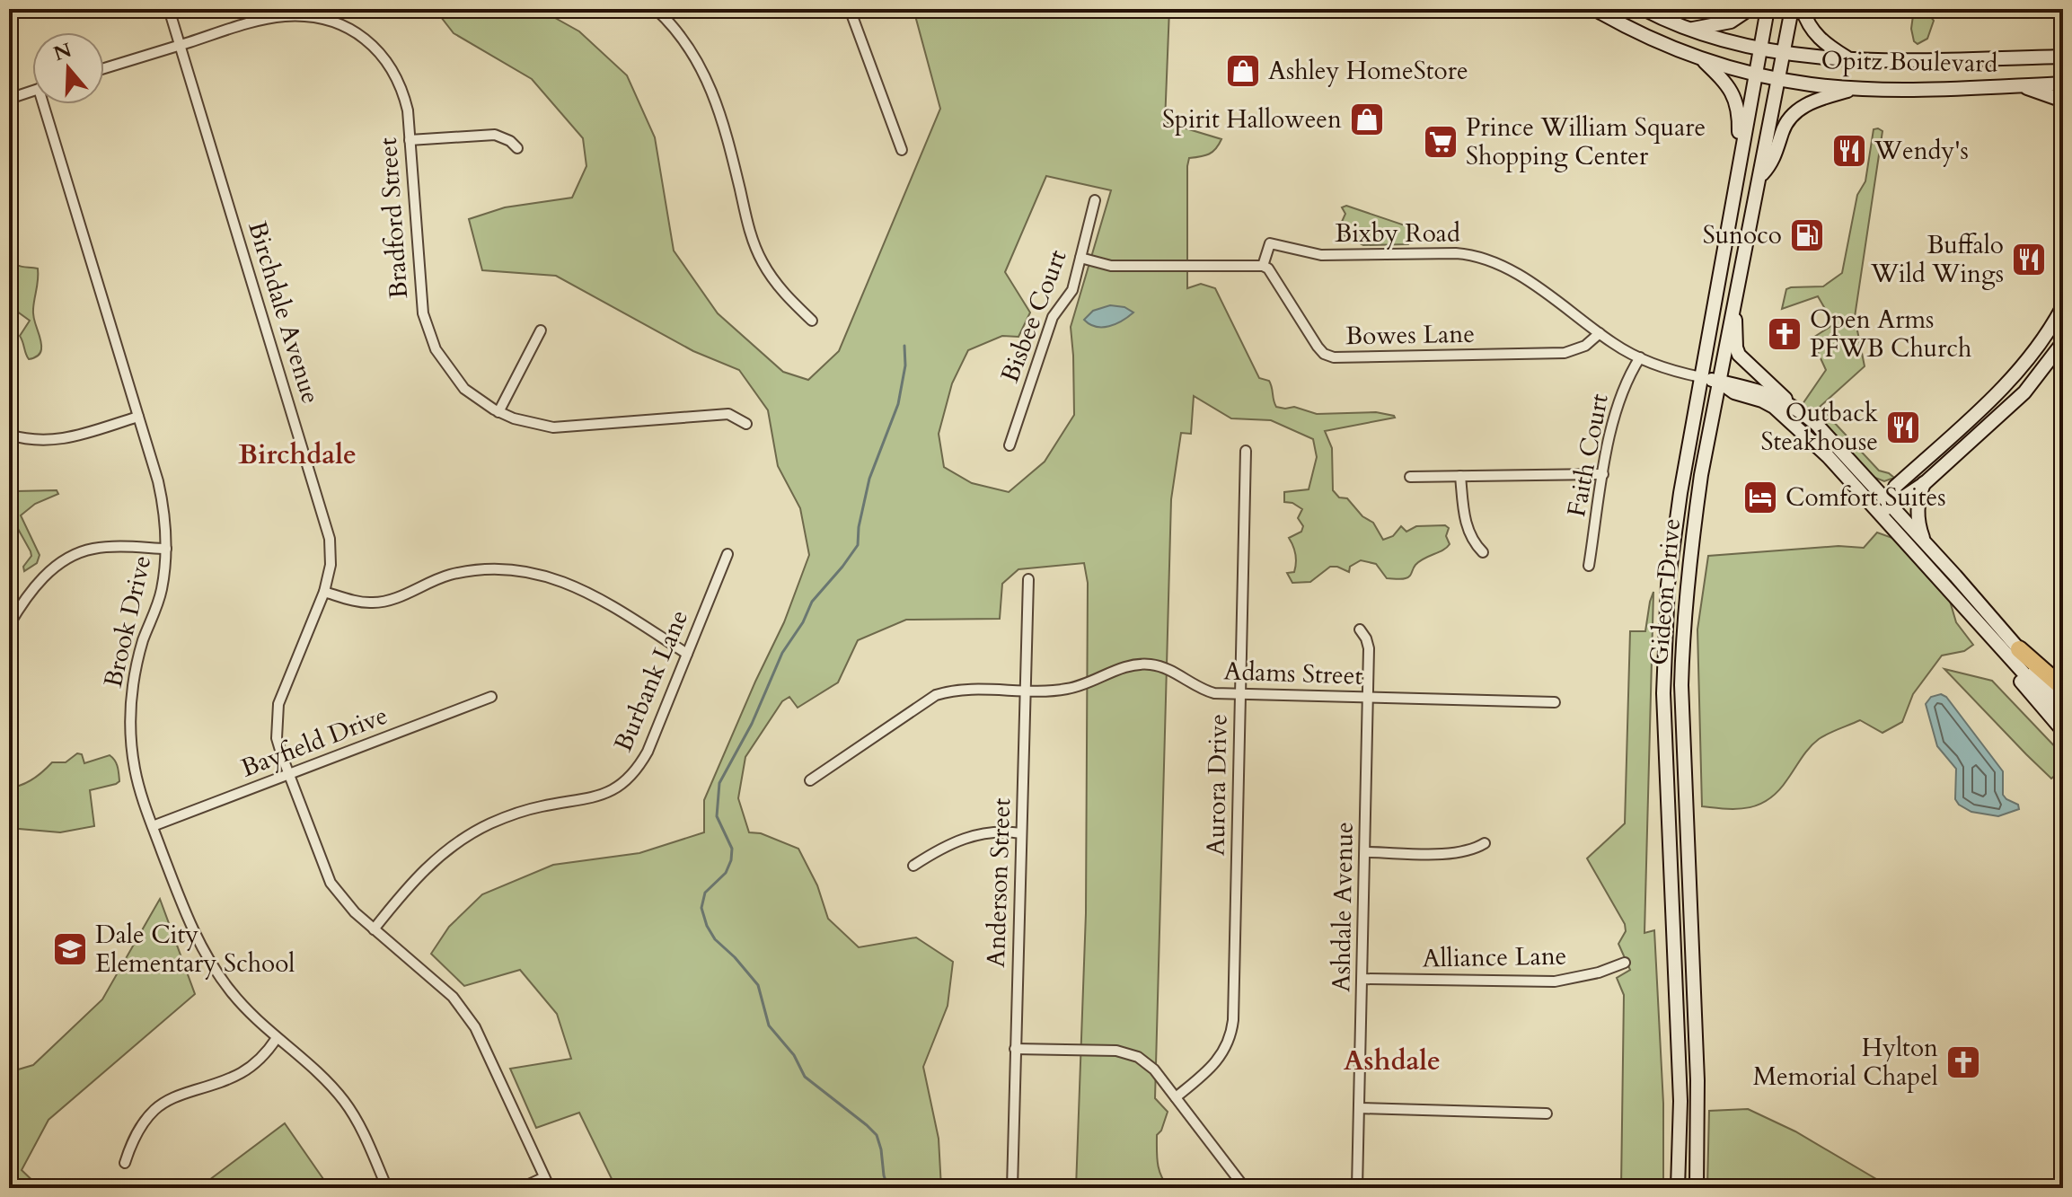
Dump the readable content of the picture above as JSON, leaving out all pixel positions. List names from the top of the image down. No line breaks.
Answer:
{"streets":{"main road":["Opitz Boulevard","Gideon Drive"],"street":["Bradford Street","Bixby Road","Birchdale Avenue","Bisbee Court","Bowes Lane","Faith Court","Brook Drive","Adams Street","Burbank Lane","Bayfield Drive","Aurora Drive","Anderson Street","Ashdale Avenue","Alliance Lane"]},"crossings":[["Opitz Boulevard","Gideon Drive"],["Bradford Street","Birchdale Avenue"],["Bixby Road","Bowes Lane"],["Bixby Road","Faith Court"],["Bixby Road","Gideon Drive"],["Birchdale Avenue","Burbank Lane"],["Birchdale Avenue","Bayfield Drive"],["Brook Drive","Bayfield Drive"],["Adams Street","Aurora Drive"],["Adams Street","Anderson Street"],["Adams Street","Ashdale Avenue"],["Ashdale Avenue","Alliance Lane"]],"districts":["Birchdale","Ashdale"],"places":{"shop":["Ashley HomeStore","Spirit Halloween"],"supermarket":["Prince William Square Shopping Center"],"restaurant":["Wendy's","Buffalo Wild Wings","Outback Steakhouse"],"fuel station":["Sunoco"],"church":["Open Arms PFWB Church","Hylton Memorial Chapel"],"hotel":["Comfort Suites"],"school or university":["Dale City Elementary School"]},"north":"top"}
